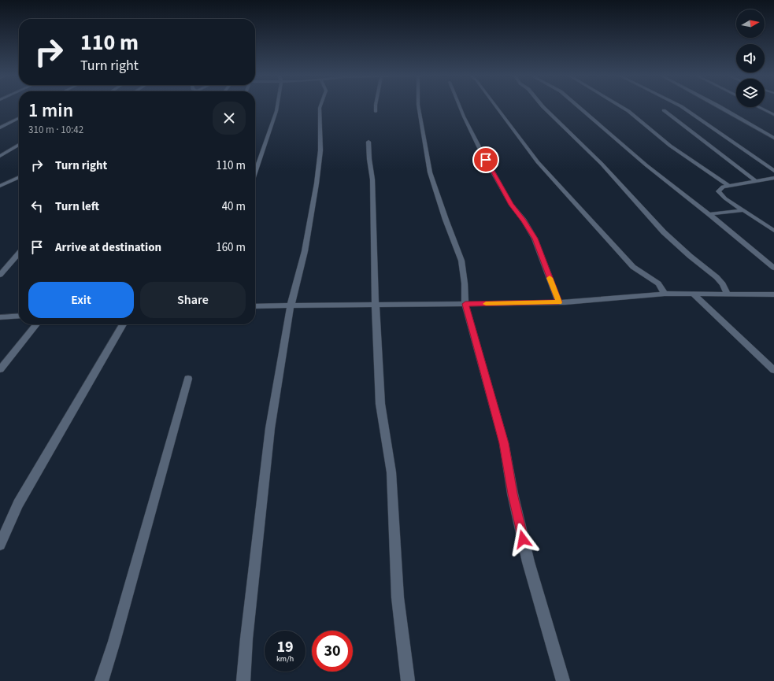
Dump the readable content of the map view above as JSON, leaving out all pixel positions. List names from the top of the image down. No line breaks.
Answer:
{"north":"right","page":{"turn":["110 m","Turn right"],"heading":["1 min","310 m · 10:42"],"list":[{"name":"Turn right","value":"110 m"},{"name":"Turn left","value":"40 m"},{"name":"Arrive at destination","value":"160 m"}],"buttons":["Exit","Share"],"speed":"19 km/h","limit":"30"}}
